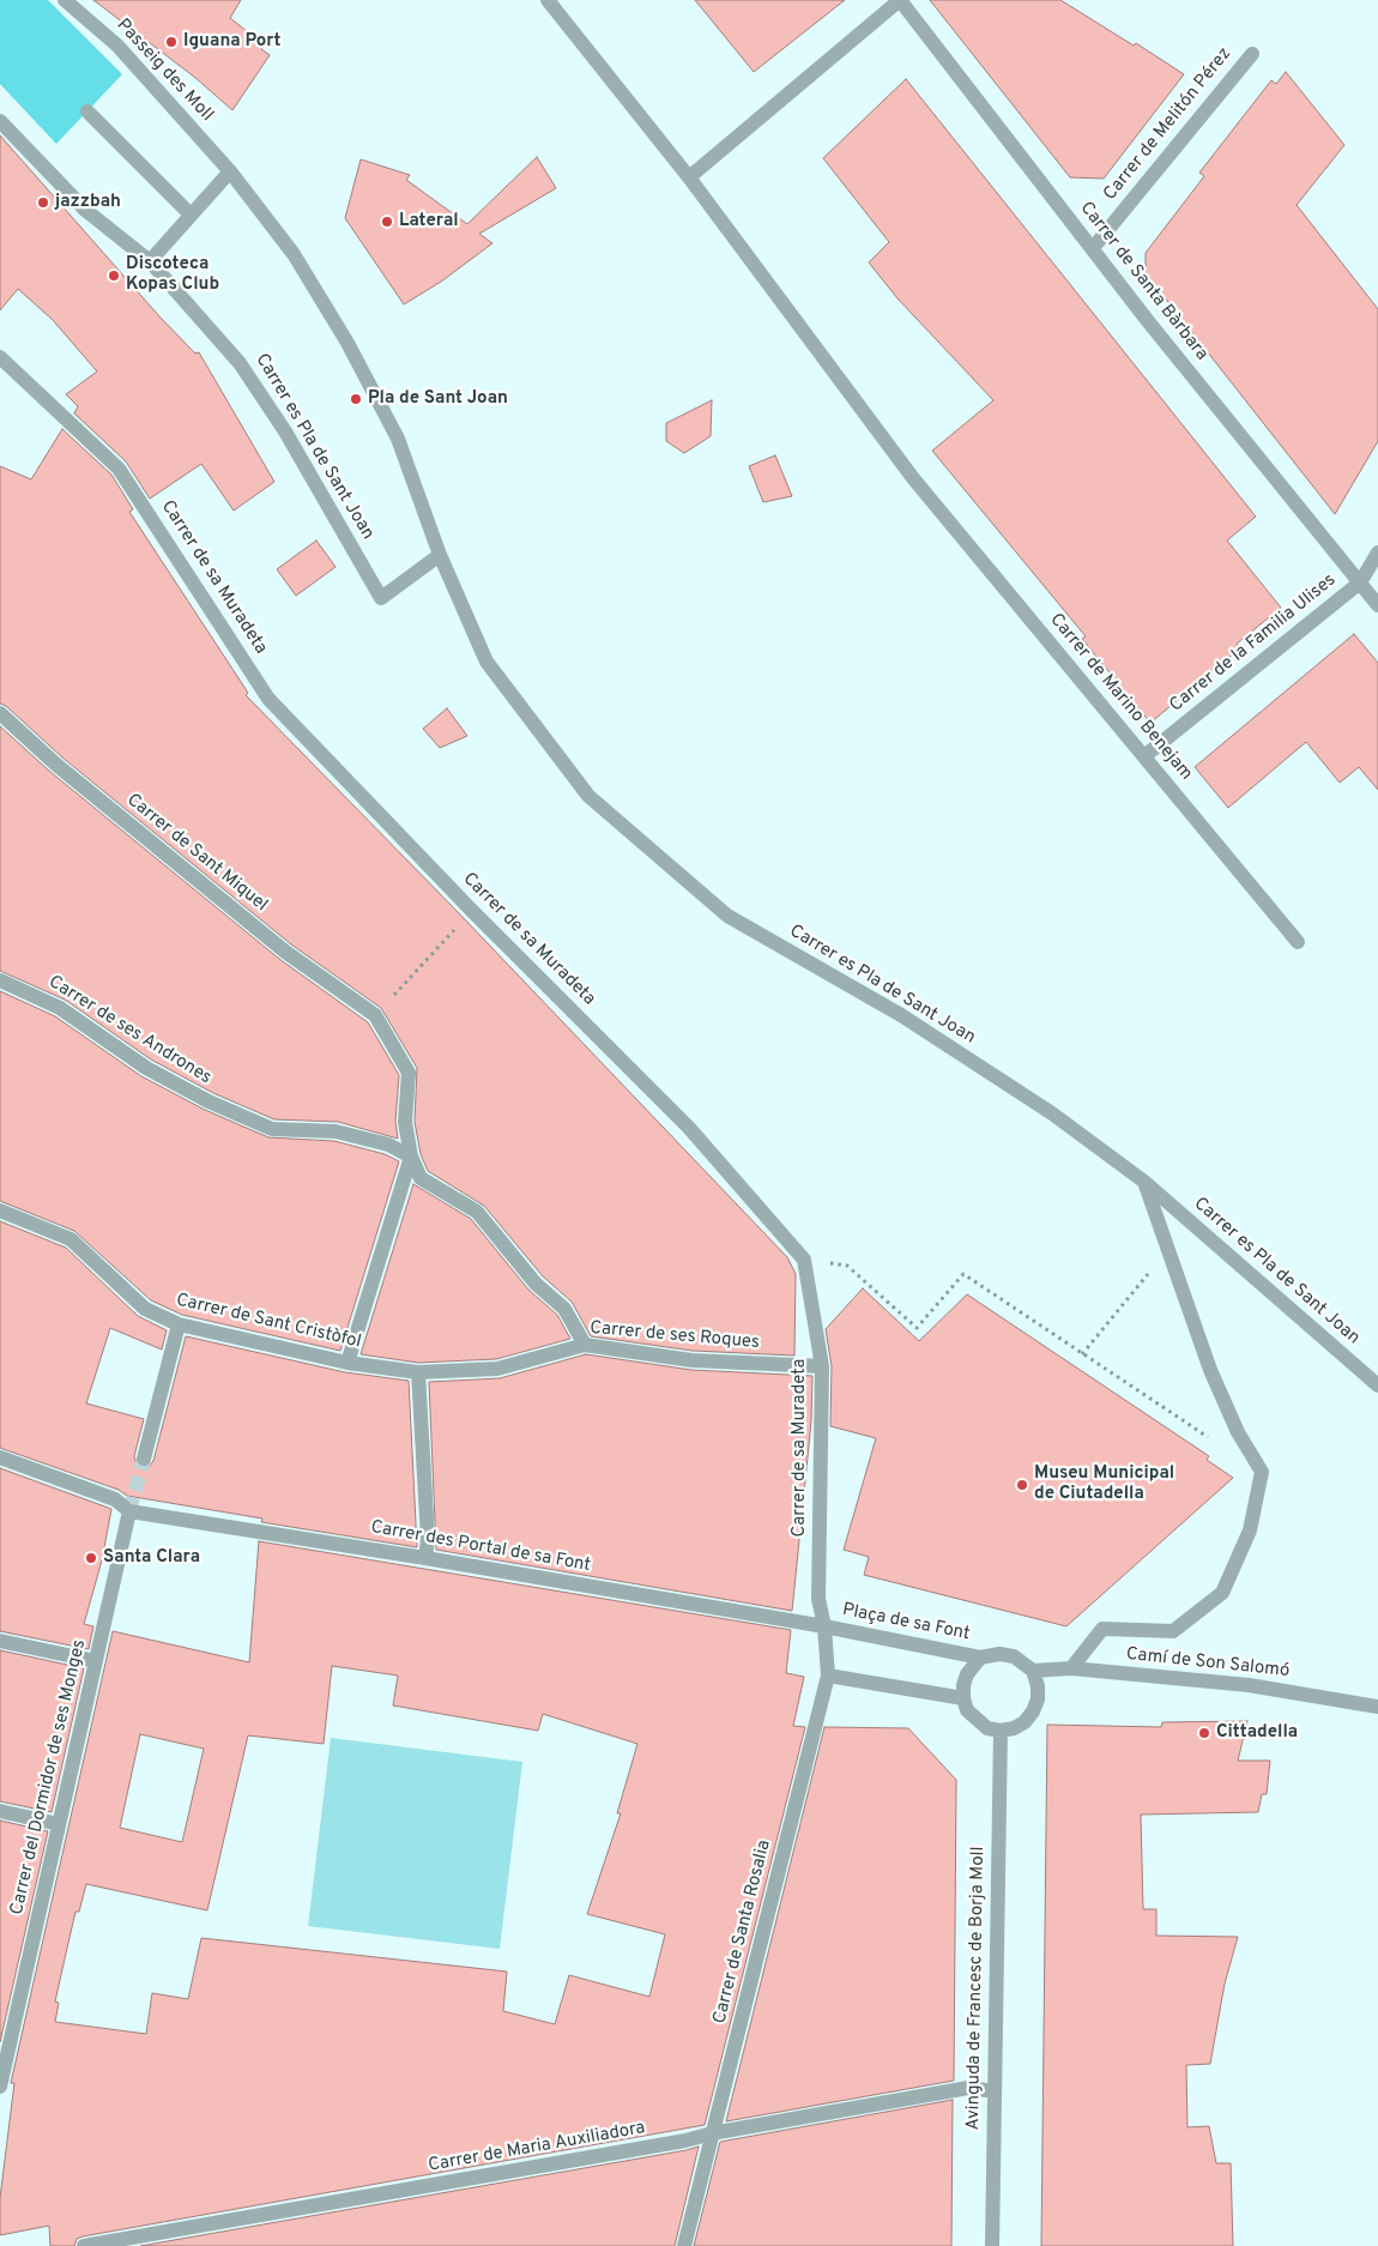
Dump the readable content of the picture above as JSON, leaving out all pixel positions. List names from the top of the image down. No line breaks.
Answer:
{"streets":{"street":["Passeig des Moll","Carrer de Melitón Pérez","Carrer de Santa Bàrbara","Carrer es Pla de Sant Joan","Carrer de sa Muradeta","Carrer de la Familia Ulises","Carrer de Marino Benejam","Carrer de Sant Miquel","Carrer de ses Andrones","Carrer de Sant Cristòfol","Carrer de ses Roques","Carrer des Portal de sa Font","Plaça de sa Font","Camí de Son Salomó","Carrer del Dormidor de ses Monges","Carrer de Santa Rosalia","Avinguda de Francesc de Borja Moll","Carrer de Maria Auxiliadora"]},"crossings":[["Passeig des Moll","Carrer es Pla de Sant Joan"],["Carrer de Melitón Pérez","Carrer de Santa Bàrbara"],["Carrer de Santa Bàrbara","Carrer de la Familia Ulises"],["Carrer de sa Muradeta","Carrer de ses Roques"],["Carrer de sa Muradeta","Carrer des Portal de sa Font"],["Carrer de sa Muradeta","Plaça de sa Font"],["Carrer de sa Muradeta","Carrer de Santa Rosalia"],["Carrer de la Familia Ulises","Carrer de Marino Benejam"],["Carrer de Sant Cristòfol","Carrer de ses Roques"],["Carrer des Portal de sa Font","Plaça de sa Font"],["Carrer des Portal de sa Font","Carrer del Dormidor de ses Monges"],["Carrer des Portal de sa Font","Carrer de Santa Rosalia"],["Plaça de sa Font","Camí de Son Salomó"],["Plaça de sa Font","Carrer de Santa Rosalia"],["Plaça de sa Font","Avinguda de Francesc de Borja Moll"],["Camí de Son Salomó","Avinguda de Francesc de Borja Moll"],["Carrer de Santa Rosalia","Carrer de Maria Auxiliadora"],["Avinguda de Francesc de Borja Moll","Carrer de Maria Auxiliadora"]],"places":["Iguana Port","jazzbah","Lateral","Discoteca Kopas Club","Pla de Sant Joan","Museu Municipal de Ciutadella","Santa Clara","Cittadella"]}
